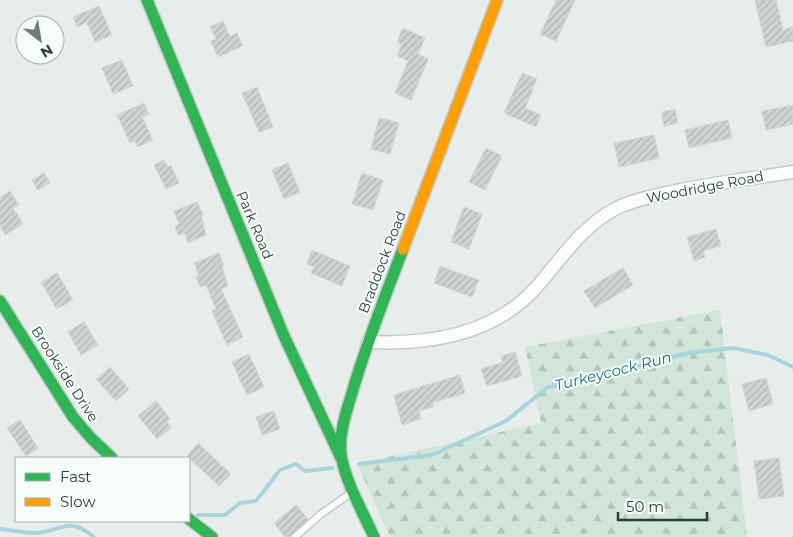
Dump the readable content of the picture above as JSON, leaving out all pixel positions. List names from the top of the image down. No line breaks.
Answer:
{"streets":{"street":["Woodridge Road","Park Road","Braddock Road","Brookside Drive"]},"crossings":[["Woodridge Road","Braddock Road"],["Park Road","Braddock Road"]],"water":["Turkeycock Run"],"legend":["Fast","Slow"],"scale_bar":"50 m","north":"bottom right"}
